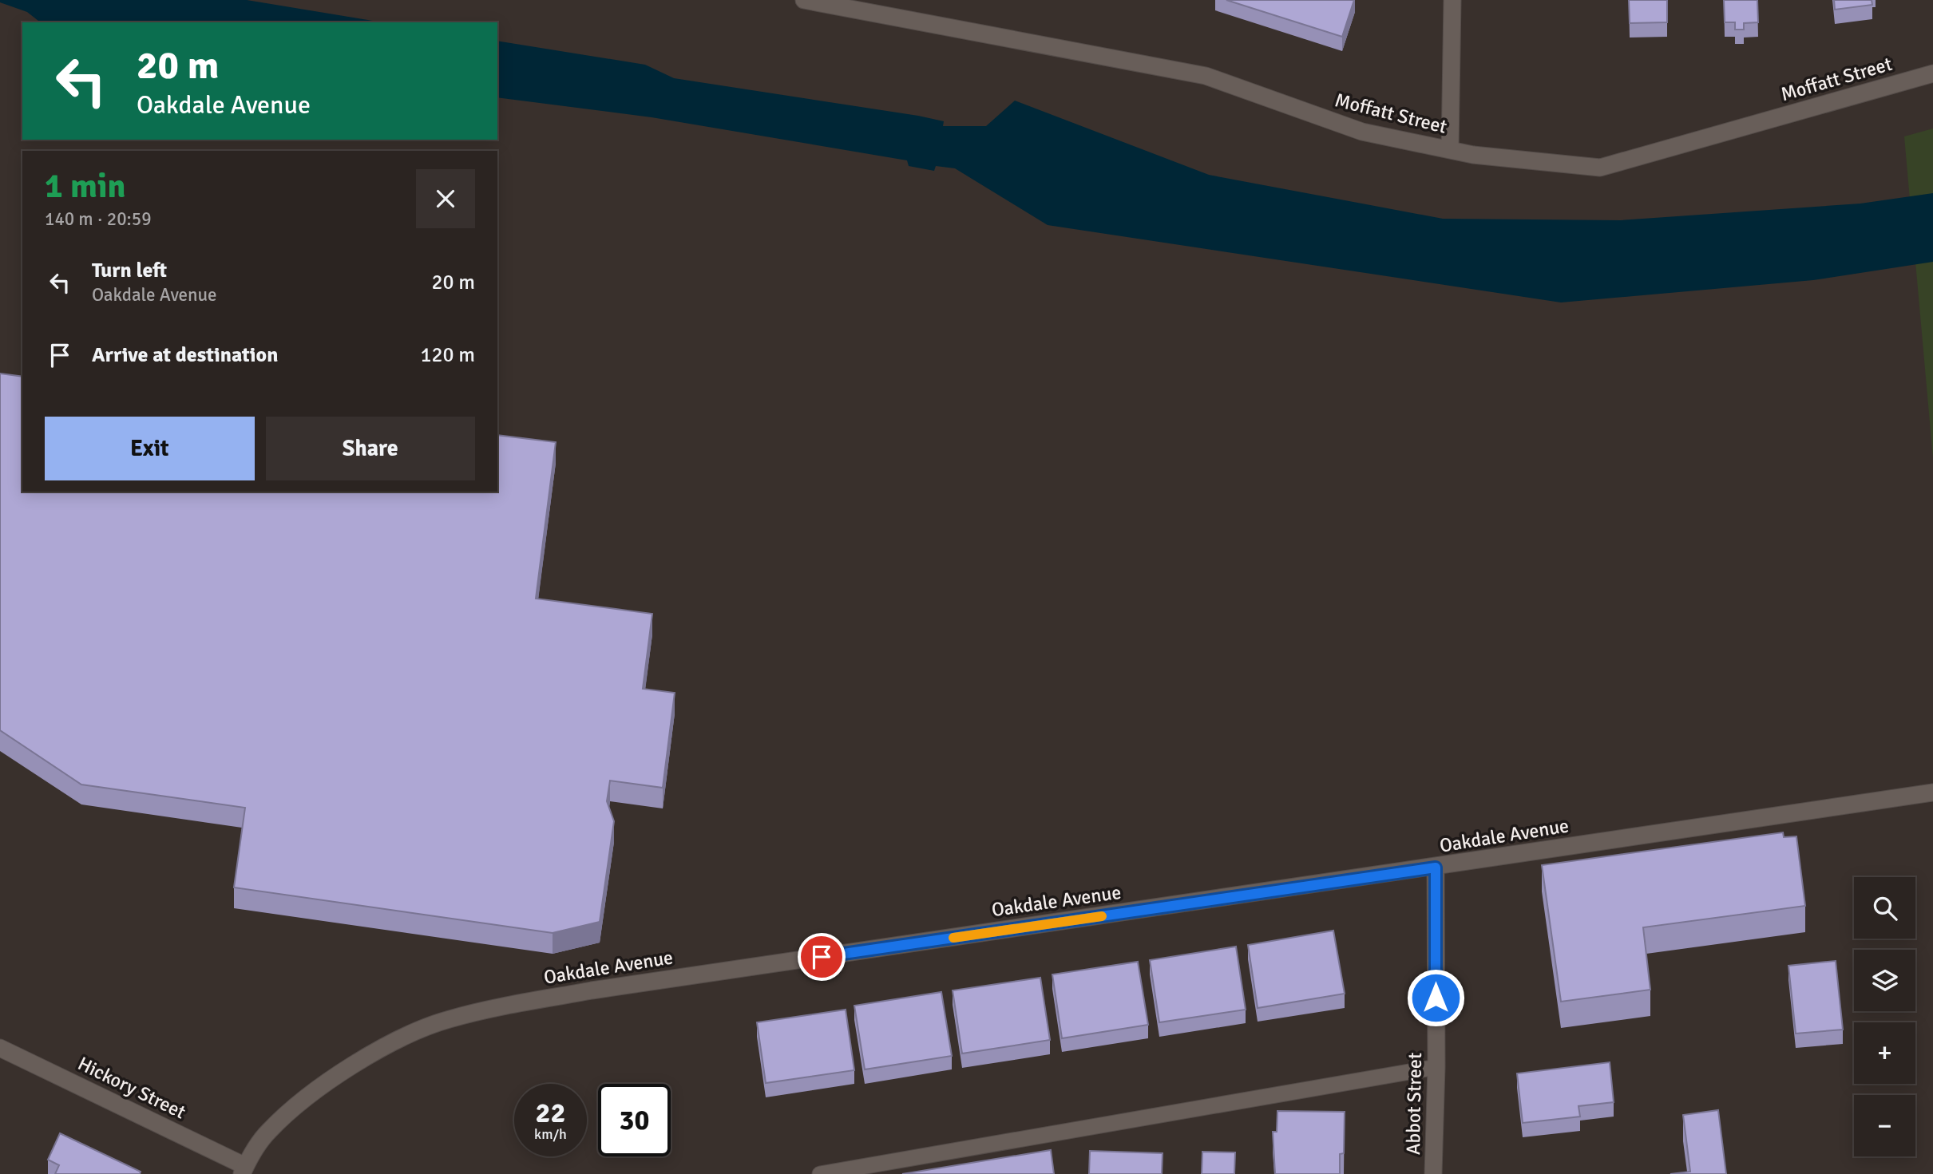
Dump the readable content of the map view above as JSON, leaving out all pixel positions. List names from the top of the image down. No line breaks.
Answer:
{"streets":{"street":["Moffatt Street","Oakdale Avenue","Hickory Street","Abbot Street"]},"crossings":[["Oakdale Avenue","Hickory Street"],["Oakdale Avenue","Abbot Street"]],"page":{"turn":["20 m","Oakdale Avenue"],"heading":["1 min","140 m · 20:59"],"list":[{"name":"Turn left","note":"Oakdale Avenue","value":"20 m"},{"name":"Arrive at destination","value":"120 m"}],"buttons":["Exit","Share"],"map_buttons":["+","−"],"speed":"22 km/h","limit":"30"}}
